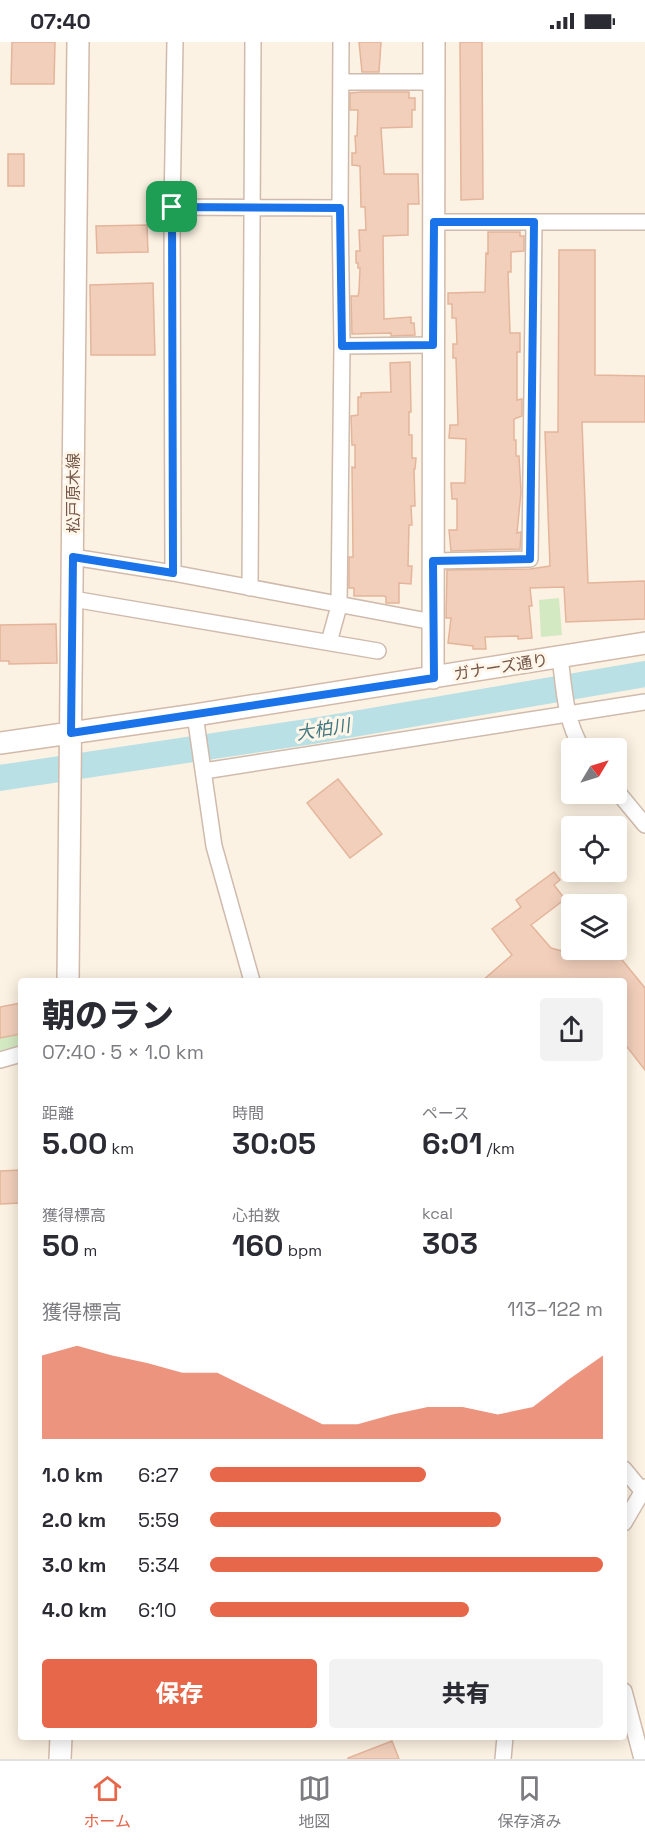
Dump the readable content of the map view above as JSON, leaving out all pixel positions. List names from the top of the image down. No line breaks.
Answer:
{"streets":{"street":["松戸原木線","ガナーズ通り"]},"crossings":[["松戸原木線","ガナーズ通り"]],"water":["大柏川"],"north":"top right","page":{"status":"07:40","heading":["朝のラン","07:40 · 5 × 1.0 km"],"stats":[["距離","5.00 km"],["時間","30:05"],["ペース","6:01 /km"],["獲得標高","50 m"],["心拍数","160 bpm"],["kcal","303"]],"chart":["獲得標高","113–122 m"],"list":[{"name":"1.0 km","note":"6:27"},{"name":"2.0 km","note":"5:59"},{"name":"3.0 km","note":"5:34"},{"name":"4.0 km","note":"6:10"}],"buttons":["保存","共有"],"tabs":["ホーム","地図","保存済み"]}}
